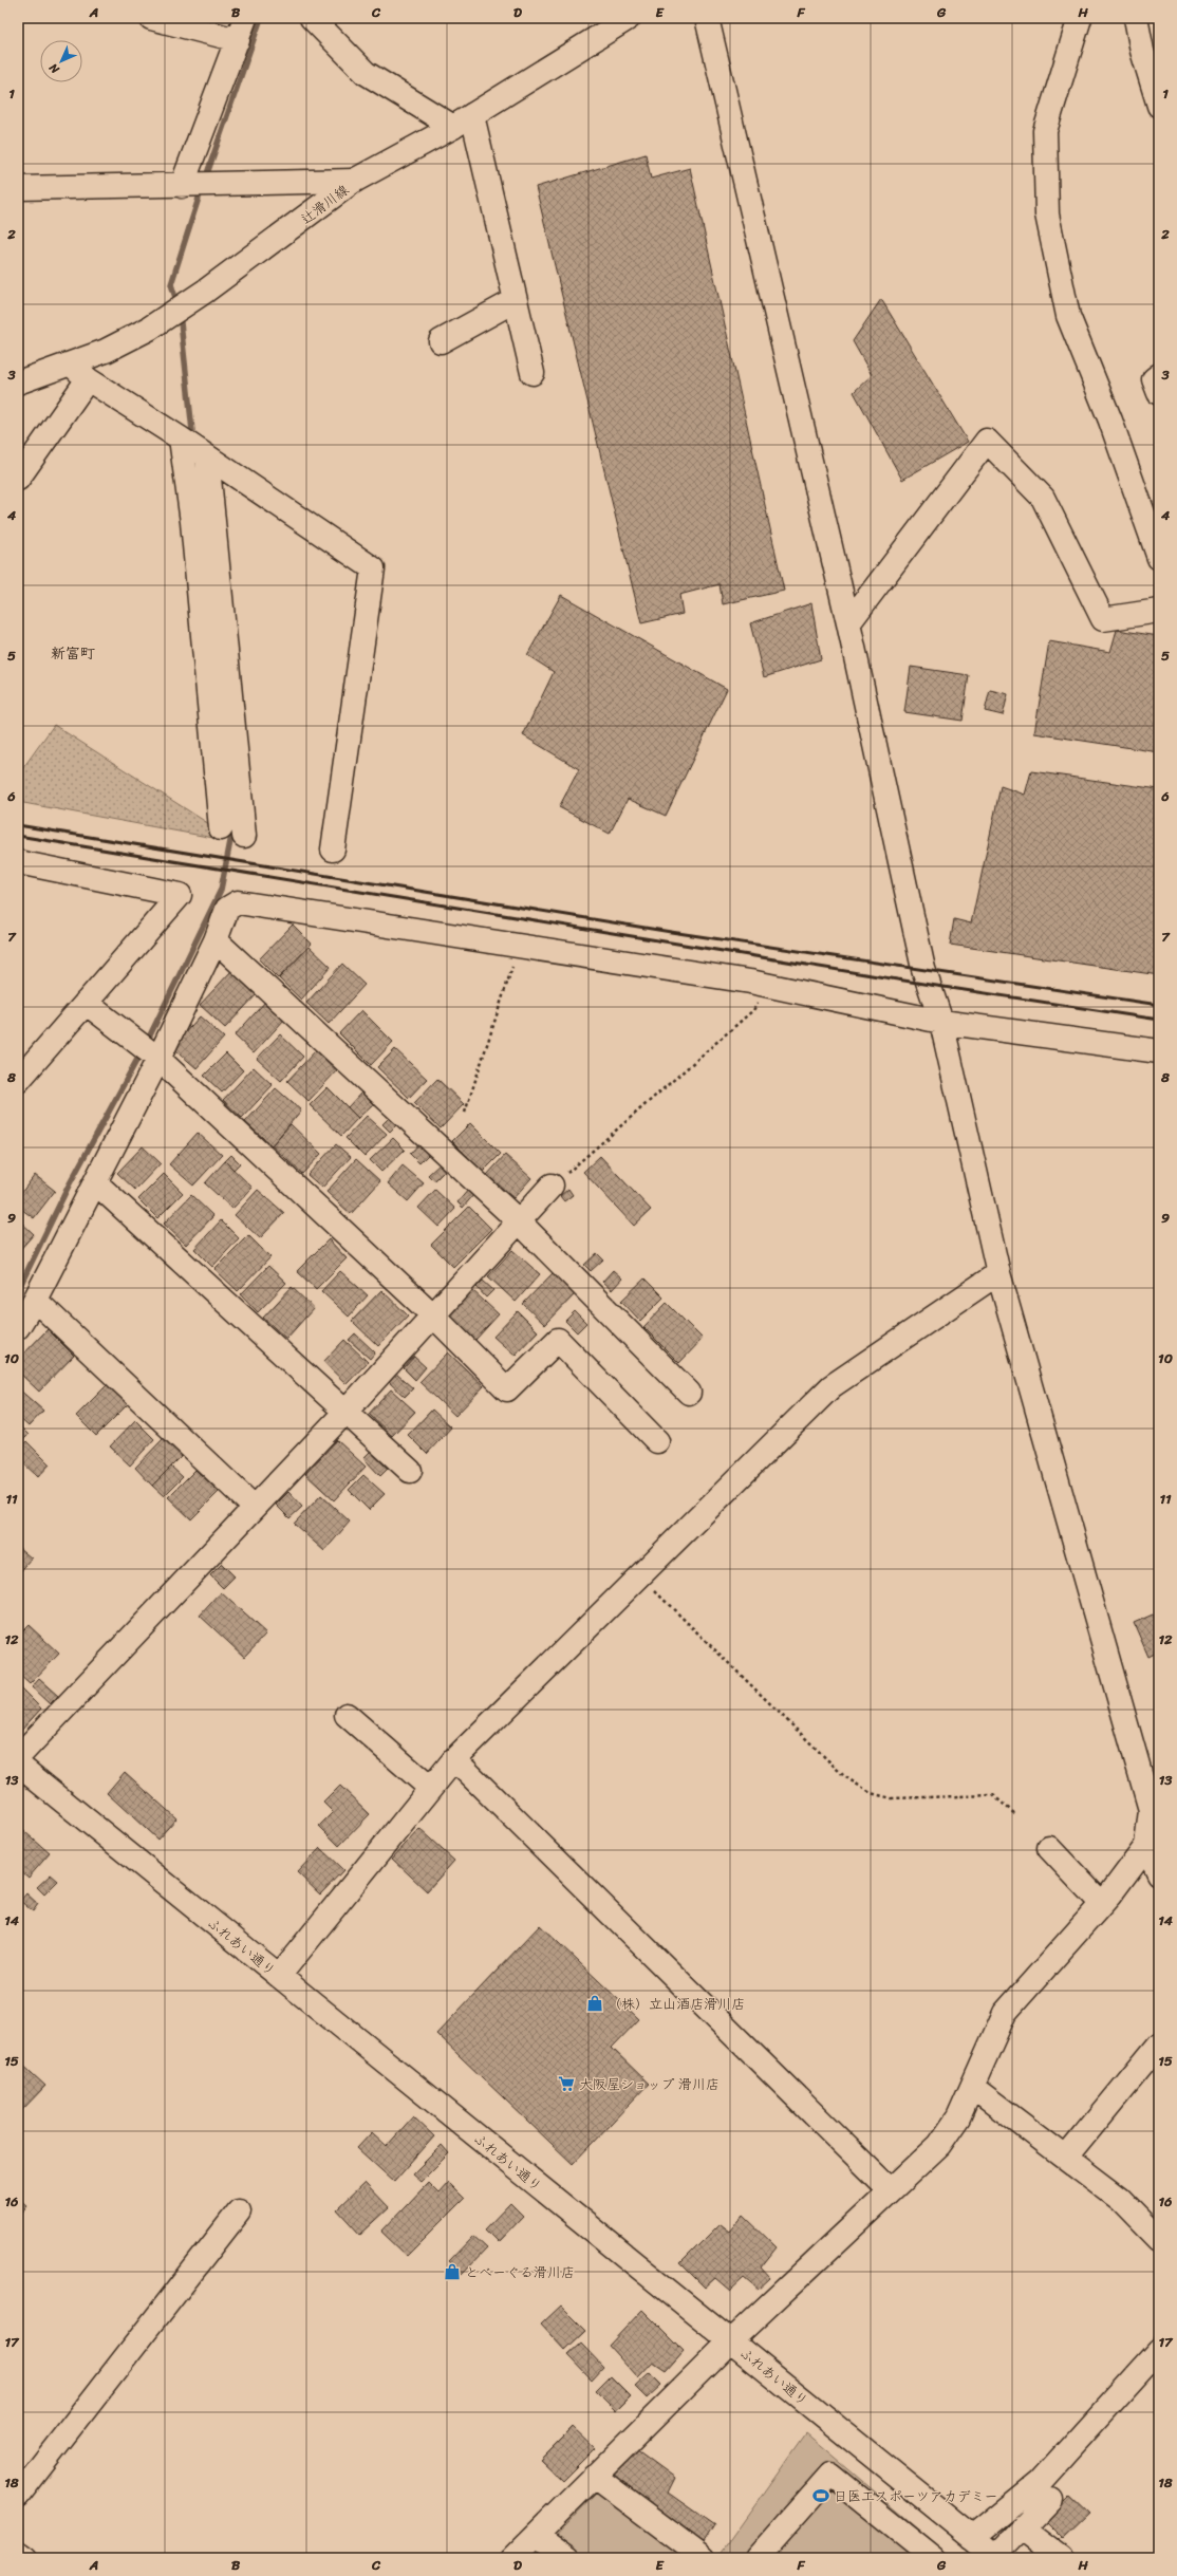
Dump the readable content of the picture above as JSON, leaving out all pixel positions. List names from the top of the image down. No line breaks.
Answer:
{"streets":{"street":["辻滑川線","ふれあい通り"]},"districts":["新富町"],"places":{"shop":["（株）立山酒店滑川店","とべーぐる滑川店"],"supermarket":["大阪屋ショップ 滑川店"],"sports":["日医工スポーツアカデミー"]},"north":"bottom left","grid":{"columns":["A","B","C","D","E","F","G","H"],"rows":["1","2","3","4","5","6","7","8","9","10","11","12","13","14","15","16","17","18"]}}
